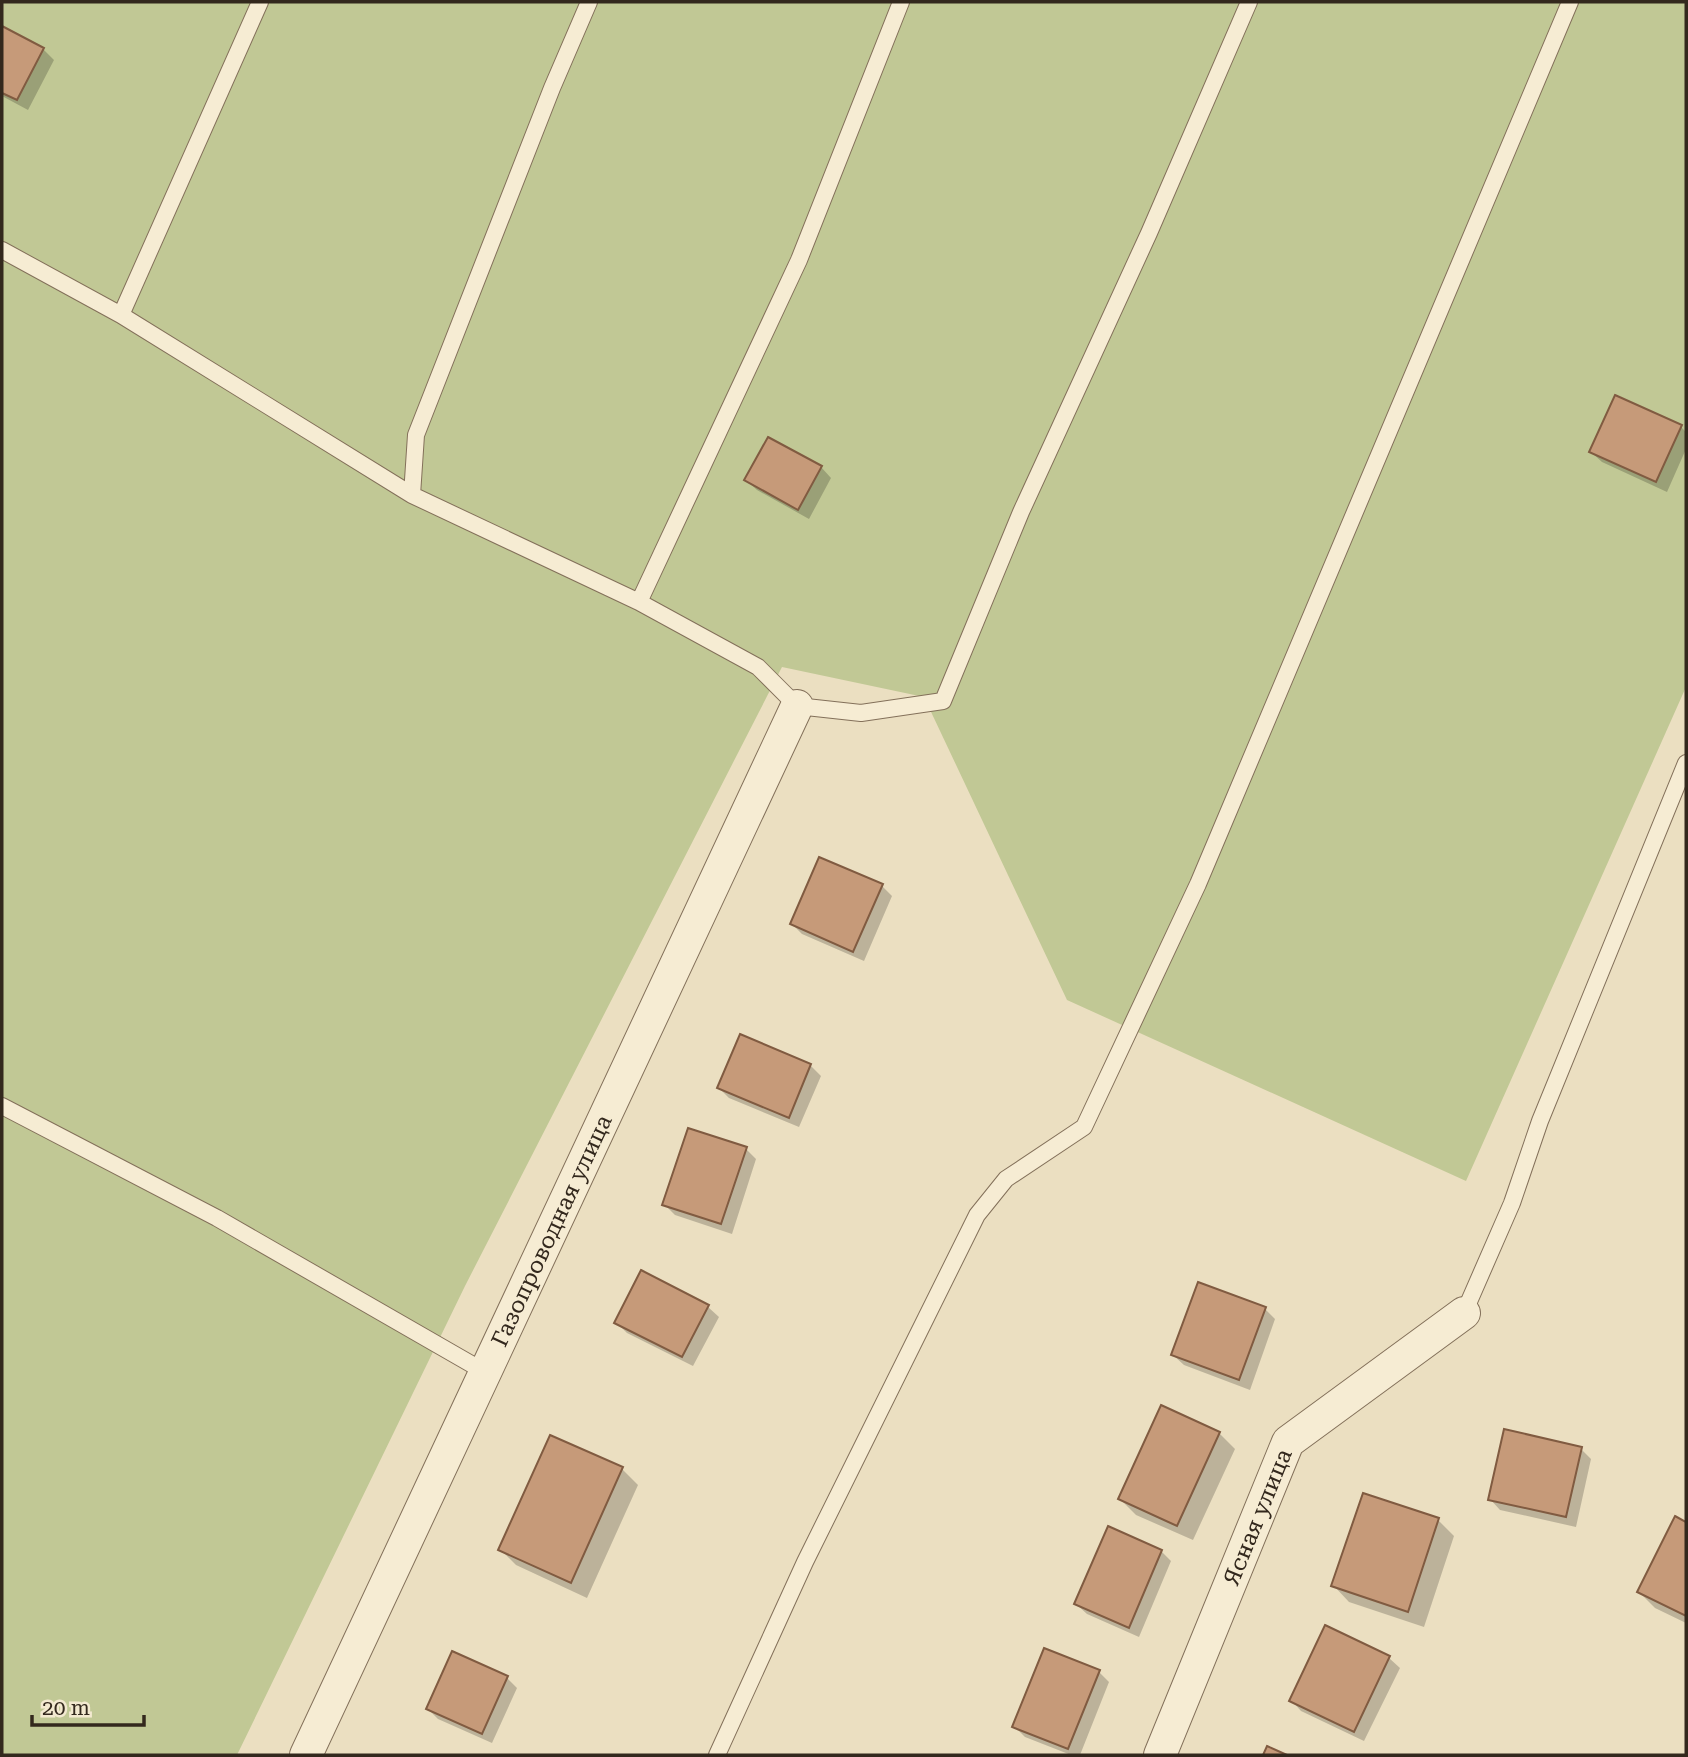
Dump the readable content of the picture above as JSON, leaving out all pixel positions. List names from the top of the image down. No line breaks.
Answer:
{"streets":{"street":["Газопроводная улица","Ясная улица"]},"scale_bar":"20 m"}
